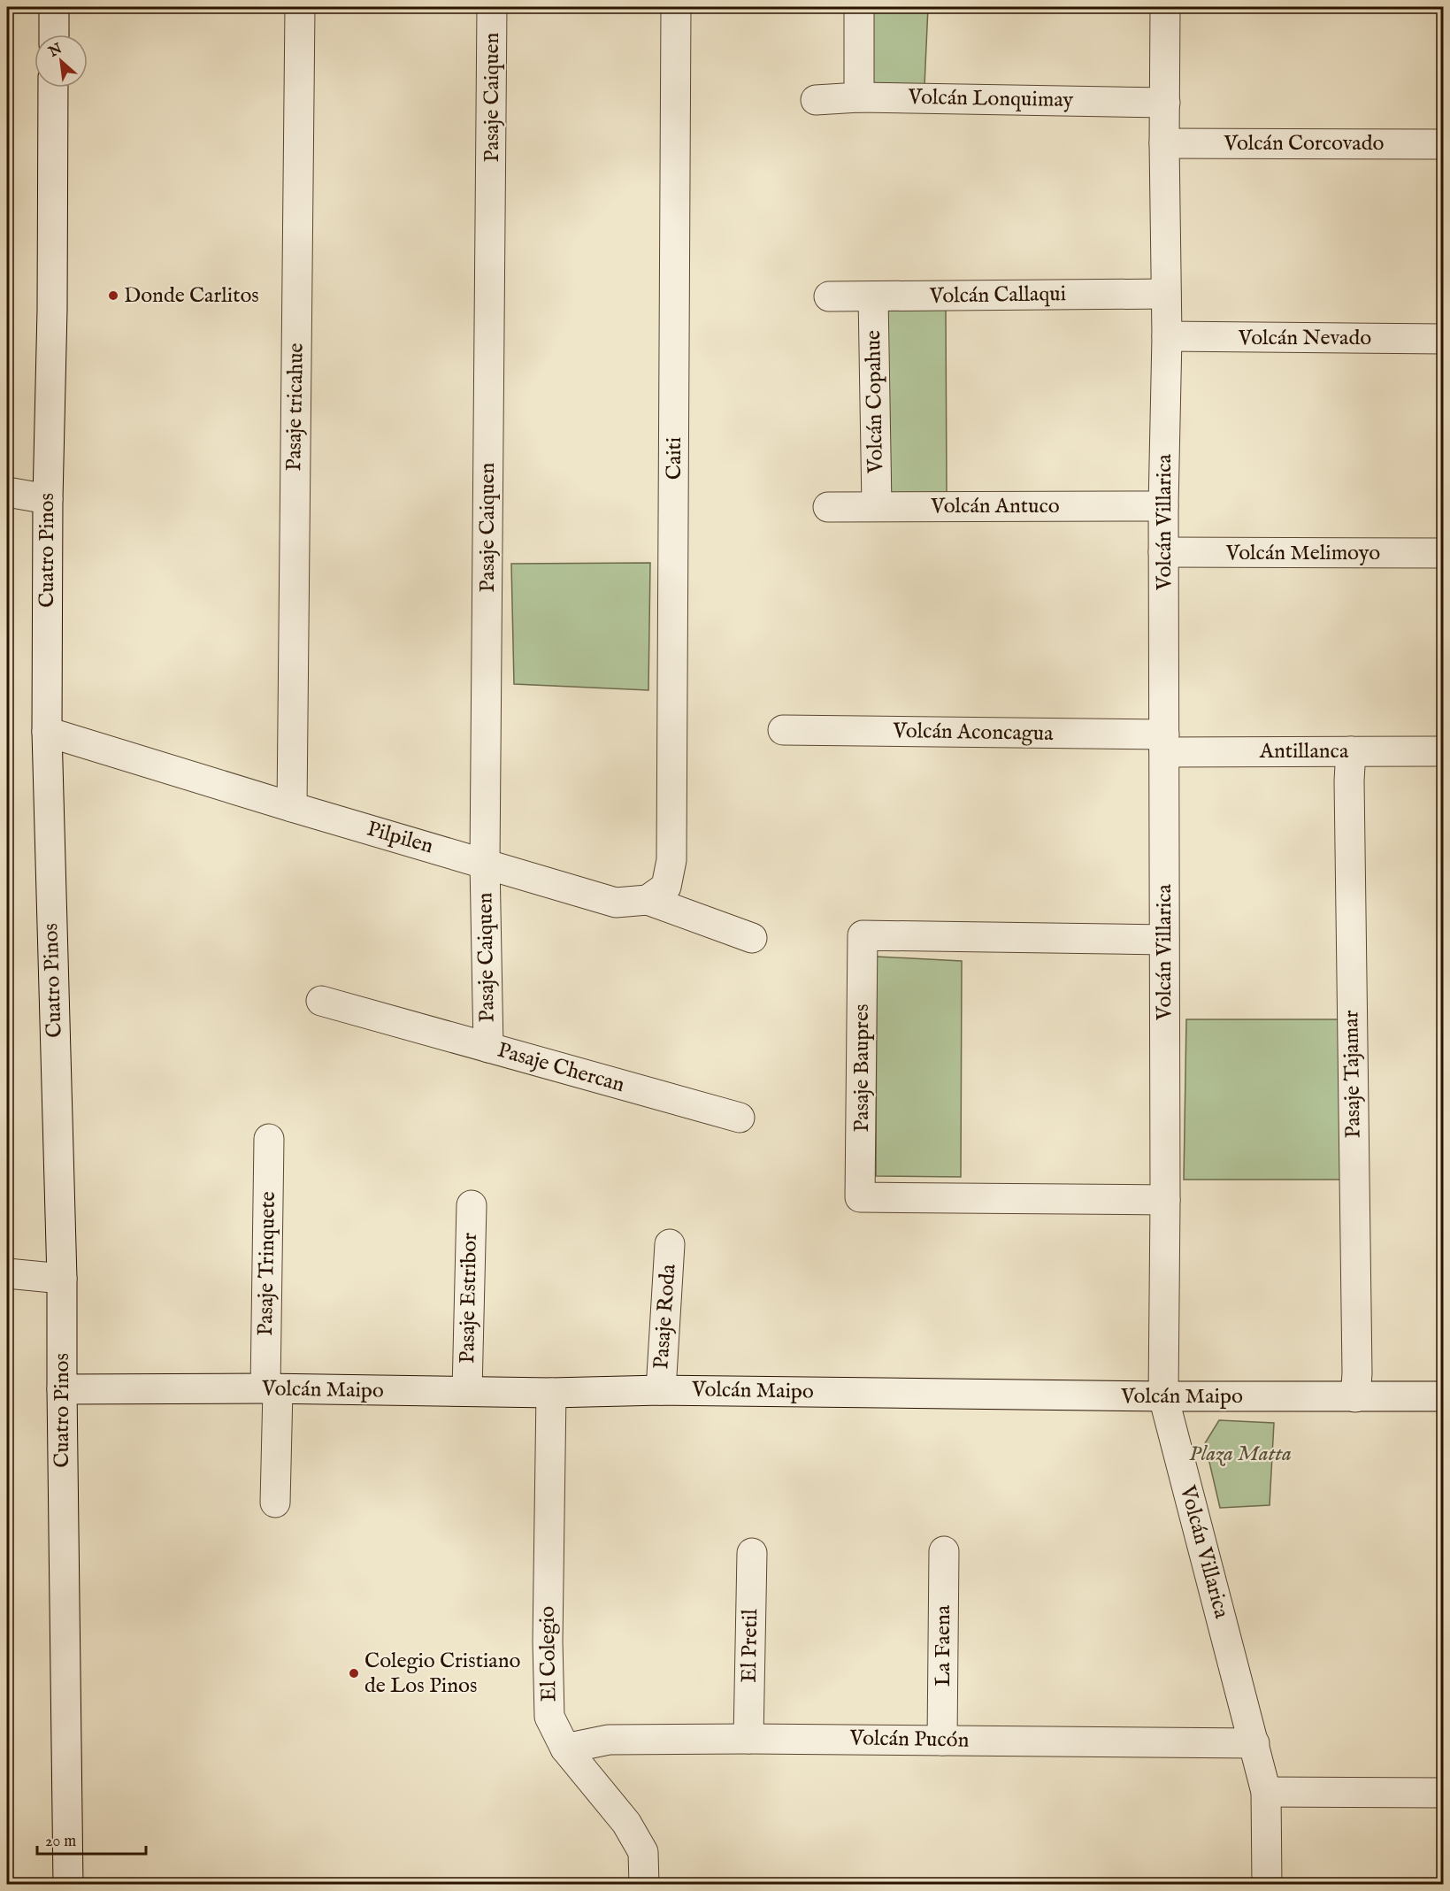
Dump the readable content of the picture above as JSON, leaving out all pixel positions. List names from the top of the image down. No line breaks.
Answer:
{"streets":{"street":["Pasaje Caiquen","Volcán Lonquimay","Volcán Corcovado","Volcán Callaqui","Volcán Nevado","Volcán Copahue","Pasaje tricahue","Caiti","Volcán Antuco","Volcán Villarica","Cuatro Pinos","Volcán Melimoyo","Volcán Aconcagua","Antillanca","Pilpilen","Pasaje Chercan","Pasaje Baupres","Pasaje Tajamar","Pasaje Trinquete","Pasaje Estribor","Pasaje Roda","Volcán Maipo","El Pretil","La Faena","El Colegio","Volcán Pucón"]},"crossings":[["Pasaje Caiquen","Pilpilen"],["Pasaje Caiquen","Pasaje Chercan"],["Volcán Lonquimay","Volcán Villarica"],["Volcán Corcovado","Volcán Villarica"],["Volcán Callaqui","Volcán Copahue"],["Volcán Callaqui","Volcán Villarica"],["Volcán Nevado","Volcán Villarica"],["Volcán Copahue","Volcán Antuco"],["Pasaje tricahue","Pilpilen"],["Caiti","Pilpilen"],["Volcán Antuco","Volcán Villarica"],["Volcán Villarica","Volcán Melimoyo"],["Volcán Villarica","Volcán Aconcagua"],["Volcán Villarica","Antillanca"],["Volcán Villarica","Pasaje Baupres"],["Volcán Villarica","Volcán Maipo"],["Volcán Villarica","Volcán Pucón"],["Cuatro Pinos","Pilpilen"],["Cuatro Pinos","Volcán Maipo"],["Volcán Aconcagua","Antillanca"],["Antillanca","Pasaje Tajamar"],["Pasaje Tajamar","Volcán Maipo"],["Pasaje Trinquete","Volcán Maipo"],["Pasaje Estribor","Volcán Maipo"],["Pasaje Roda","Volcán Maipo"],["Volcán Maipo","El Colegio"],["El Pretil","Volcán Pucón"],["La Faena","Volcán Pucón"],["El Colegio","Volcán Pucón"]],"parks":["Plaza Matta"],"places":["Donde Carlitos","Colegio Cristiano de Los Pinos"],"scale_bar":"20 m","north":"top left"}
